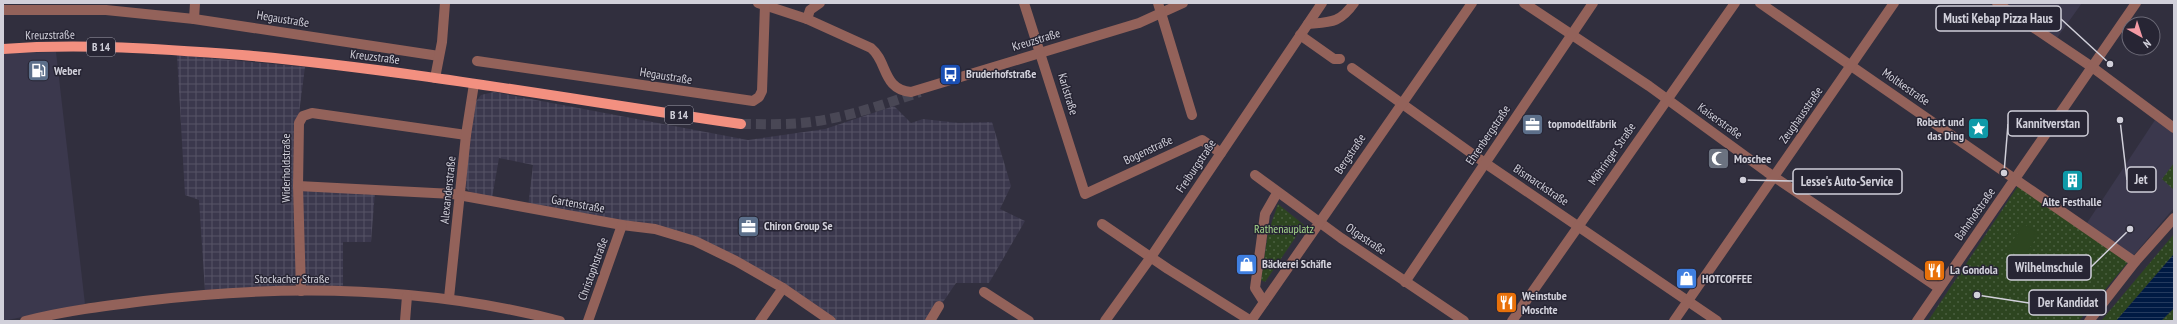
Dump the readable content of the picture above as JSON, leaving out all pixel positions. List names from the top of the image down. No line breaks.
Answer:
{"streets":{"main road":["Kreuzstraße","B 14"],"street":["Hegaustraße","Moltkestraße","Karlstraße","Zeughausstraße","Kaiserstraße","Ehrenbergstraße","Bogenstraße","Bergstraße","Möhringer Straße","Freiburgstraße","Widerholdstraße","Bismarckstraße","Alexanderstraße","Gartenstraße","Bahnhofstraße","Olgastraße","Christophstraße","Stockacher Straße"]},"crossings":[["Kreuzstraße","Karlstraße"],["Kreuzstraße","Alexanderstraße"],["Moltkestraße","Zeughausstraße"],["Moltkestraße","Bahnhofstraße"],["Karlstraße","Bogenstraße"],["Zeughausstraße","Kaiserstraße"],["Zeughausstraße","Bismarckstraße"],["Kaiserstraße","Ehrenbergstraße"],["Kaiserstraße","Möhringer Straße"],["Kaiserstraße","Bahnhofstraße"],["Ehrenbergstraße","Bismarckstraße"],["Ehrenbergstraße","Olgastraße"],["Bogenstraße","Freiburgstraße"],["Bergstraße","Bismarckstraße"],["Bergstraße","Olgastraße"],["Möhringer Straße","Bismarckstraße"],["Widerholdstraße","Alexanderstraße"],["Widerholdstraße","Gartenstraße"],["Widerholdstraße","Stockacher Straße"],["Alexanderstraße","Gartenstraße"],["Alexanderstraße","Stockacher Straße"],["Gartenstraße","Christophstraße"]],"parks":["Rathenauplatz"],"places":{"other":["Musti Kebap Pizza Haus","Jet","Kannitverstan","Lesse's Auto-Service","Wilhelmschule","Der Kandidat"],"fuel station":["Weber"],"bus stop":["Bruderhofstraße"],"office":["topmodellfabrik","Chiron Group Se"],"place":["Robert und das Ding"],"mosque":["Moschee"],"building":["Alte Festhalle"],"shop":["Bäckerei Schäfle","HOTCOFFEE"],"restaurant":["La Gondola","Weinstube Moschte"]},"north":"bottom right"}
